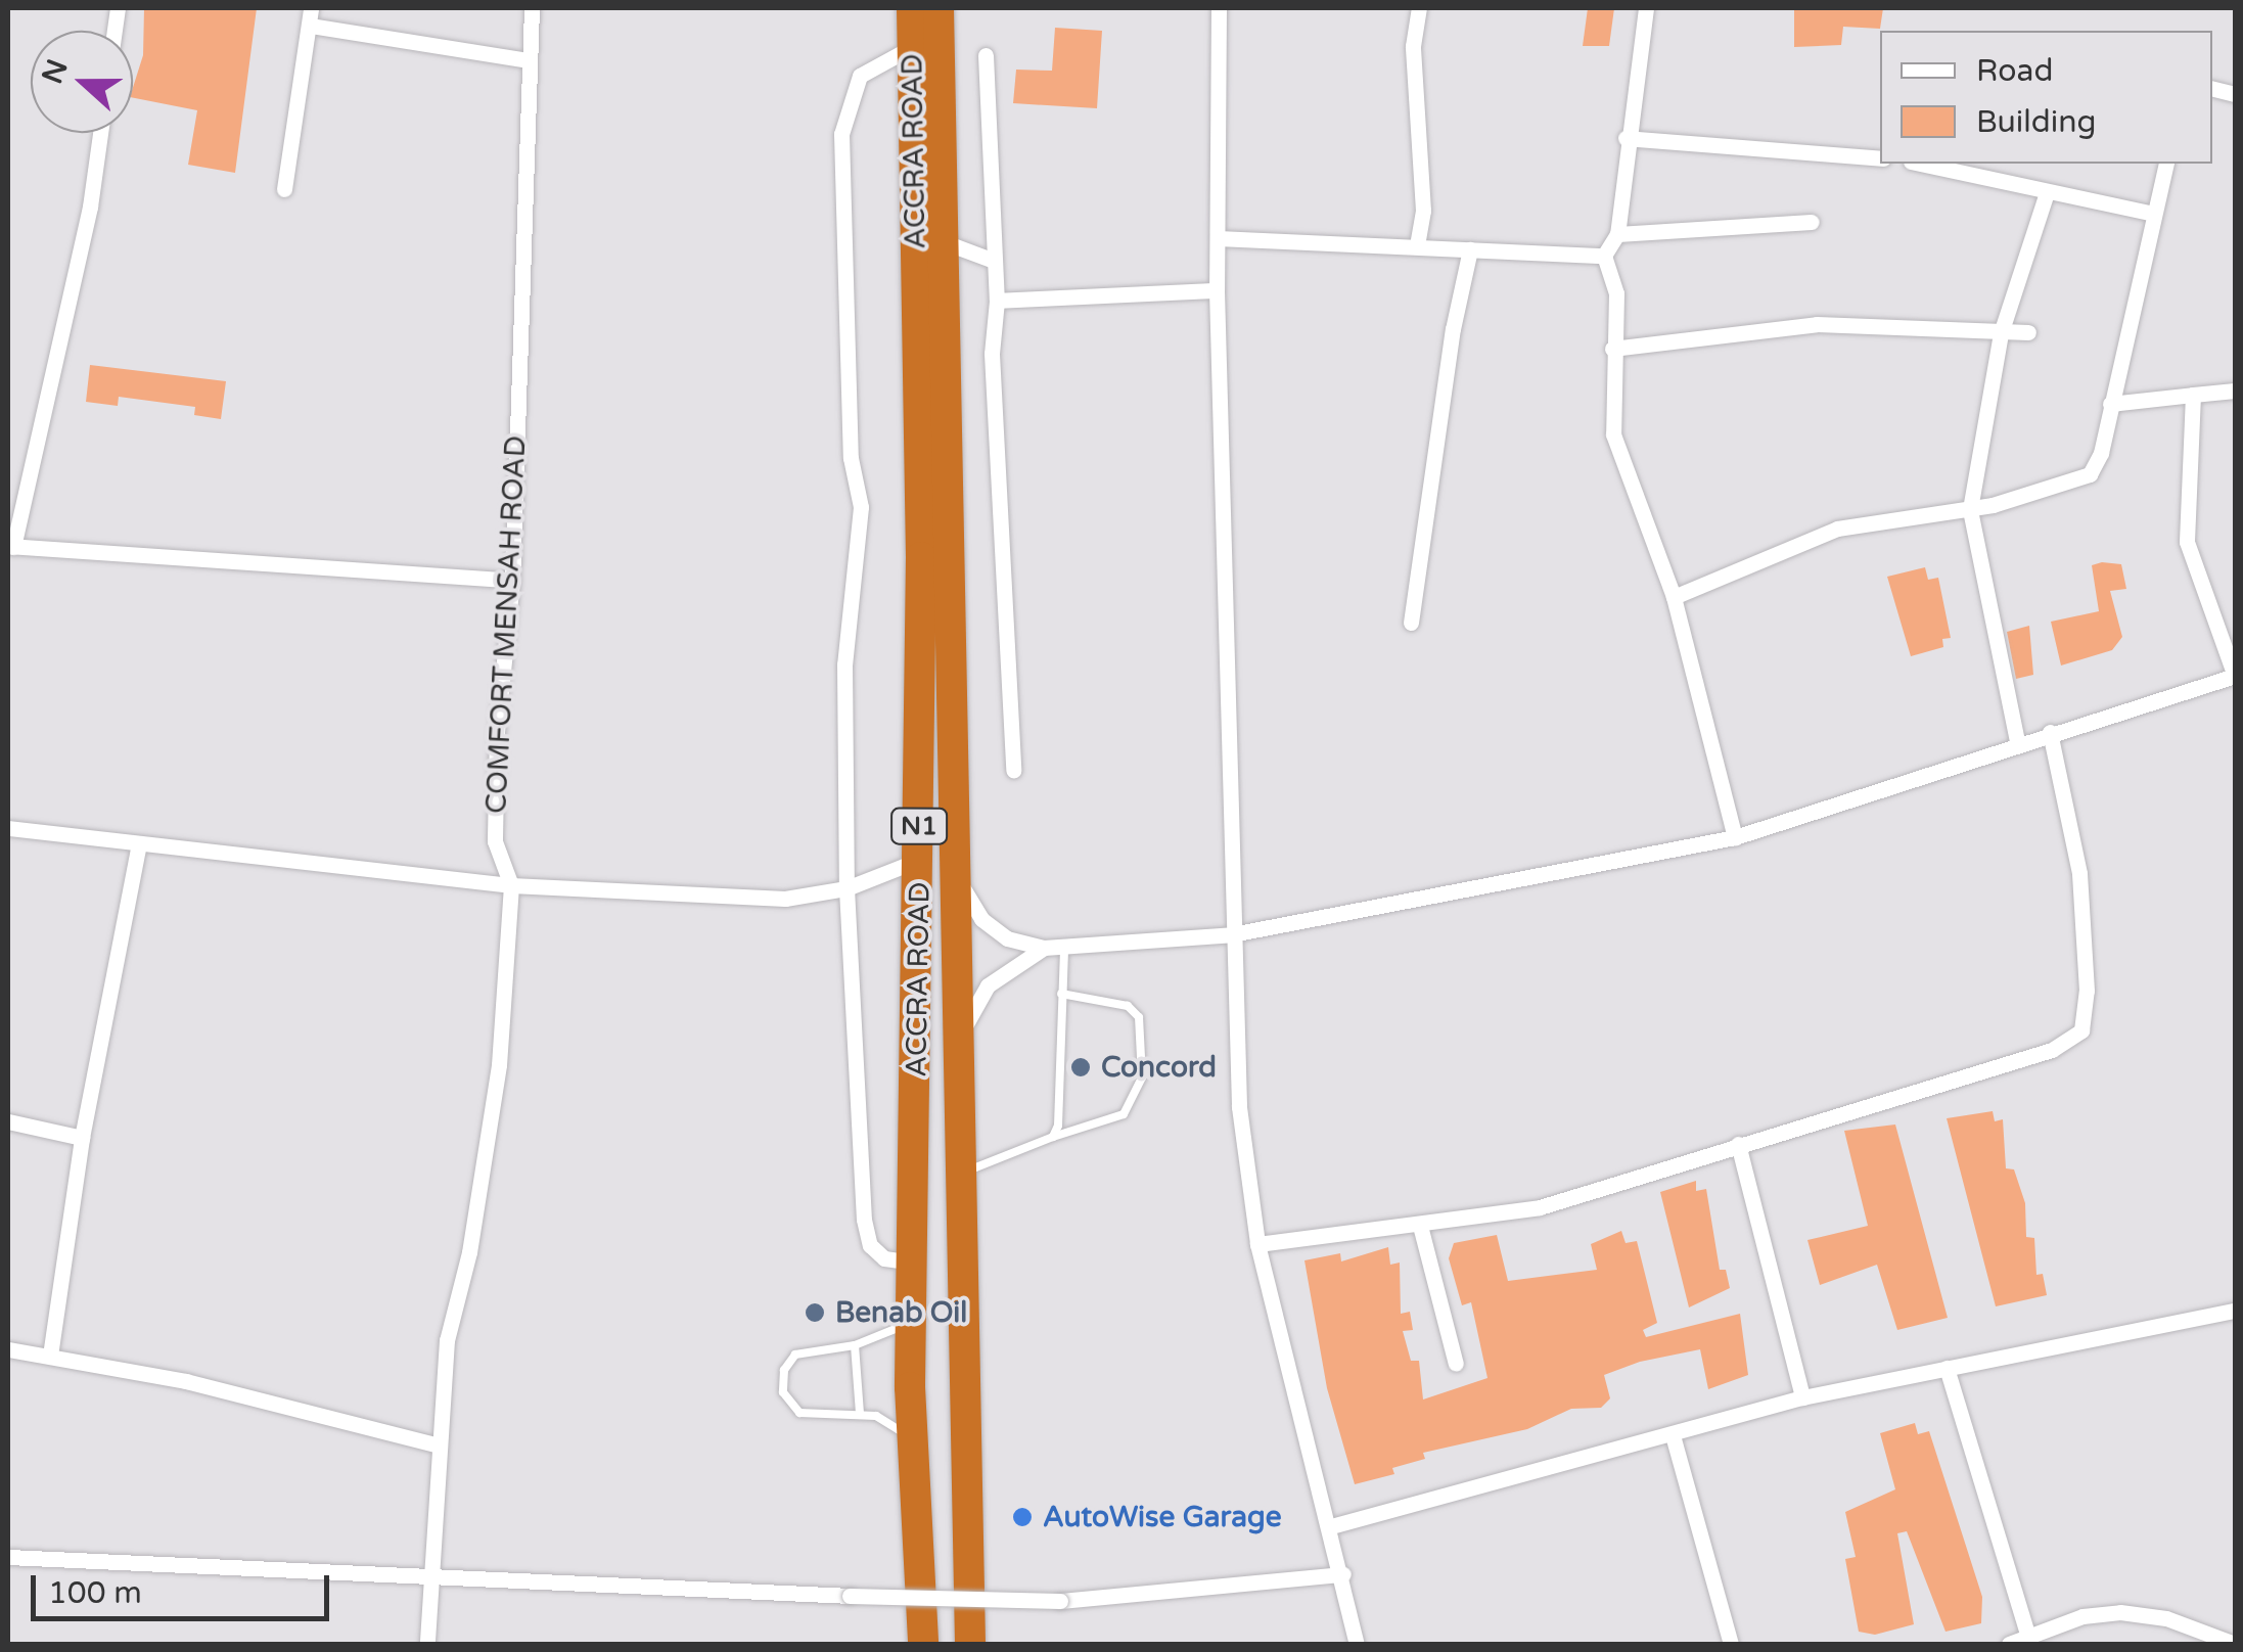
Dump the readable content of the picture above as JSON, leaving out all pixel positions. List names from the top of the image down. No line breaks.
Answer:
{"streets":{"highway":["ACCRA ROAD","N1"],"street":["COMFORT MENSAH ROAD"]},"places":["Concord","Benab Oil","AutoWise Garage"],"legend":["Road","Building"],"scale_bar":"100 m","north":"left"}
